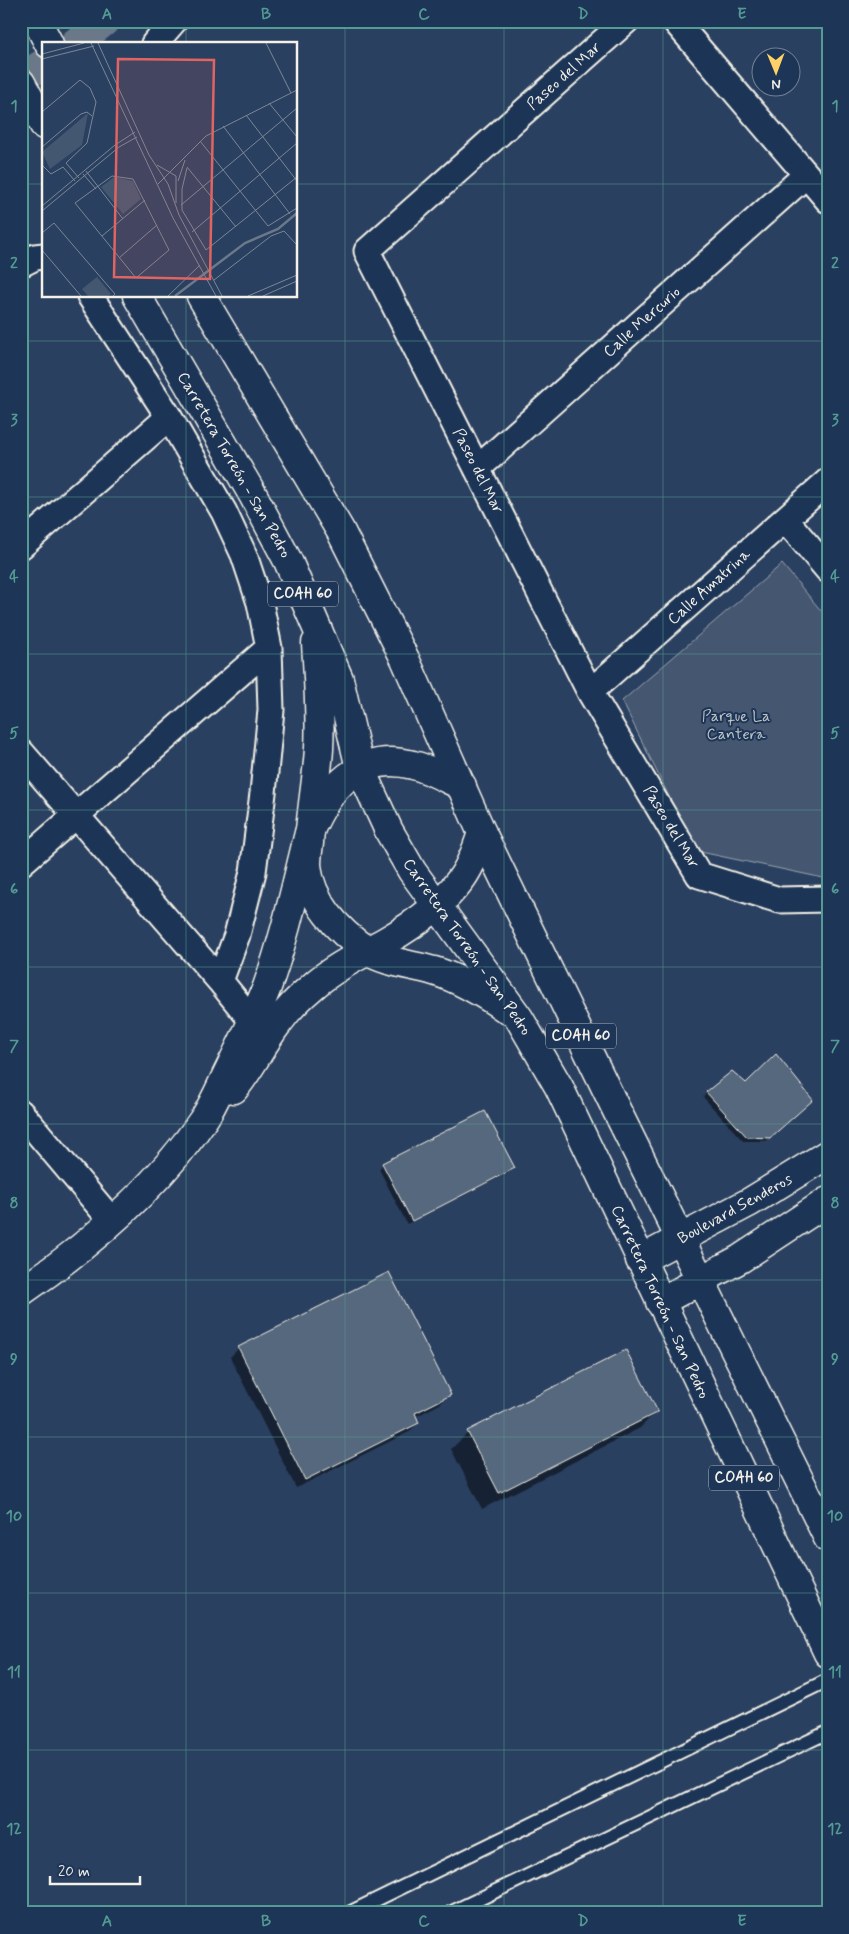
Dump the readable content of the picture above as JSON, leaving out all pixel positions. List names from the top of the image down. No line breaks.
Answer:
{"streets":{"main road":["Carretera Torreón - San Pedro","COAH 60","Boulevard Senderos"],"street":["Paseo del Mar","Calle Mercurio","Calle Amatrina"]},"crossings":[["Paseo del Mar","Calle Mercurio"],["Paseo del Mar","Calle Amatrina"],["Carretera Torreón - San Pedro","Boulevard Senderos"],["COAH 60","Boulevard Senderos"]],"parks":["Parque La Cantera"],"scale_bar":"20 m","north":"bottom","grid":{"columns":["A","B","C","D","E"],"rows":["1","2","3","4","5","6","7","8","9","10","11","12"]}}
